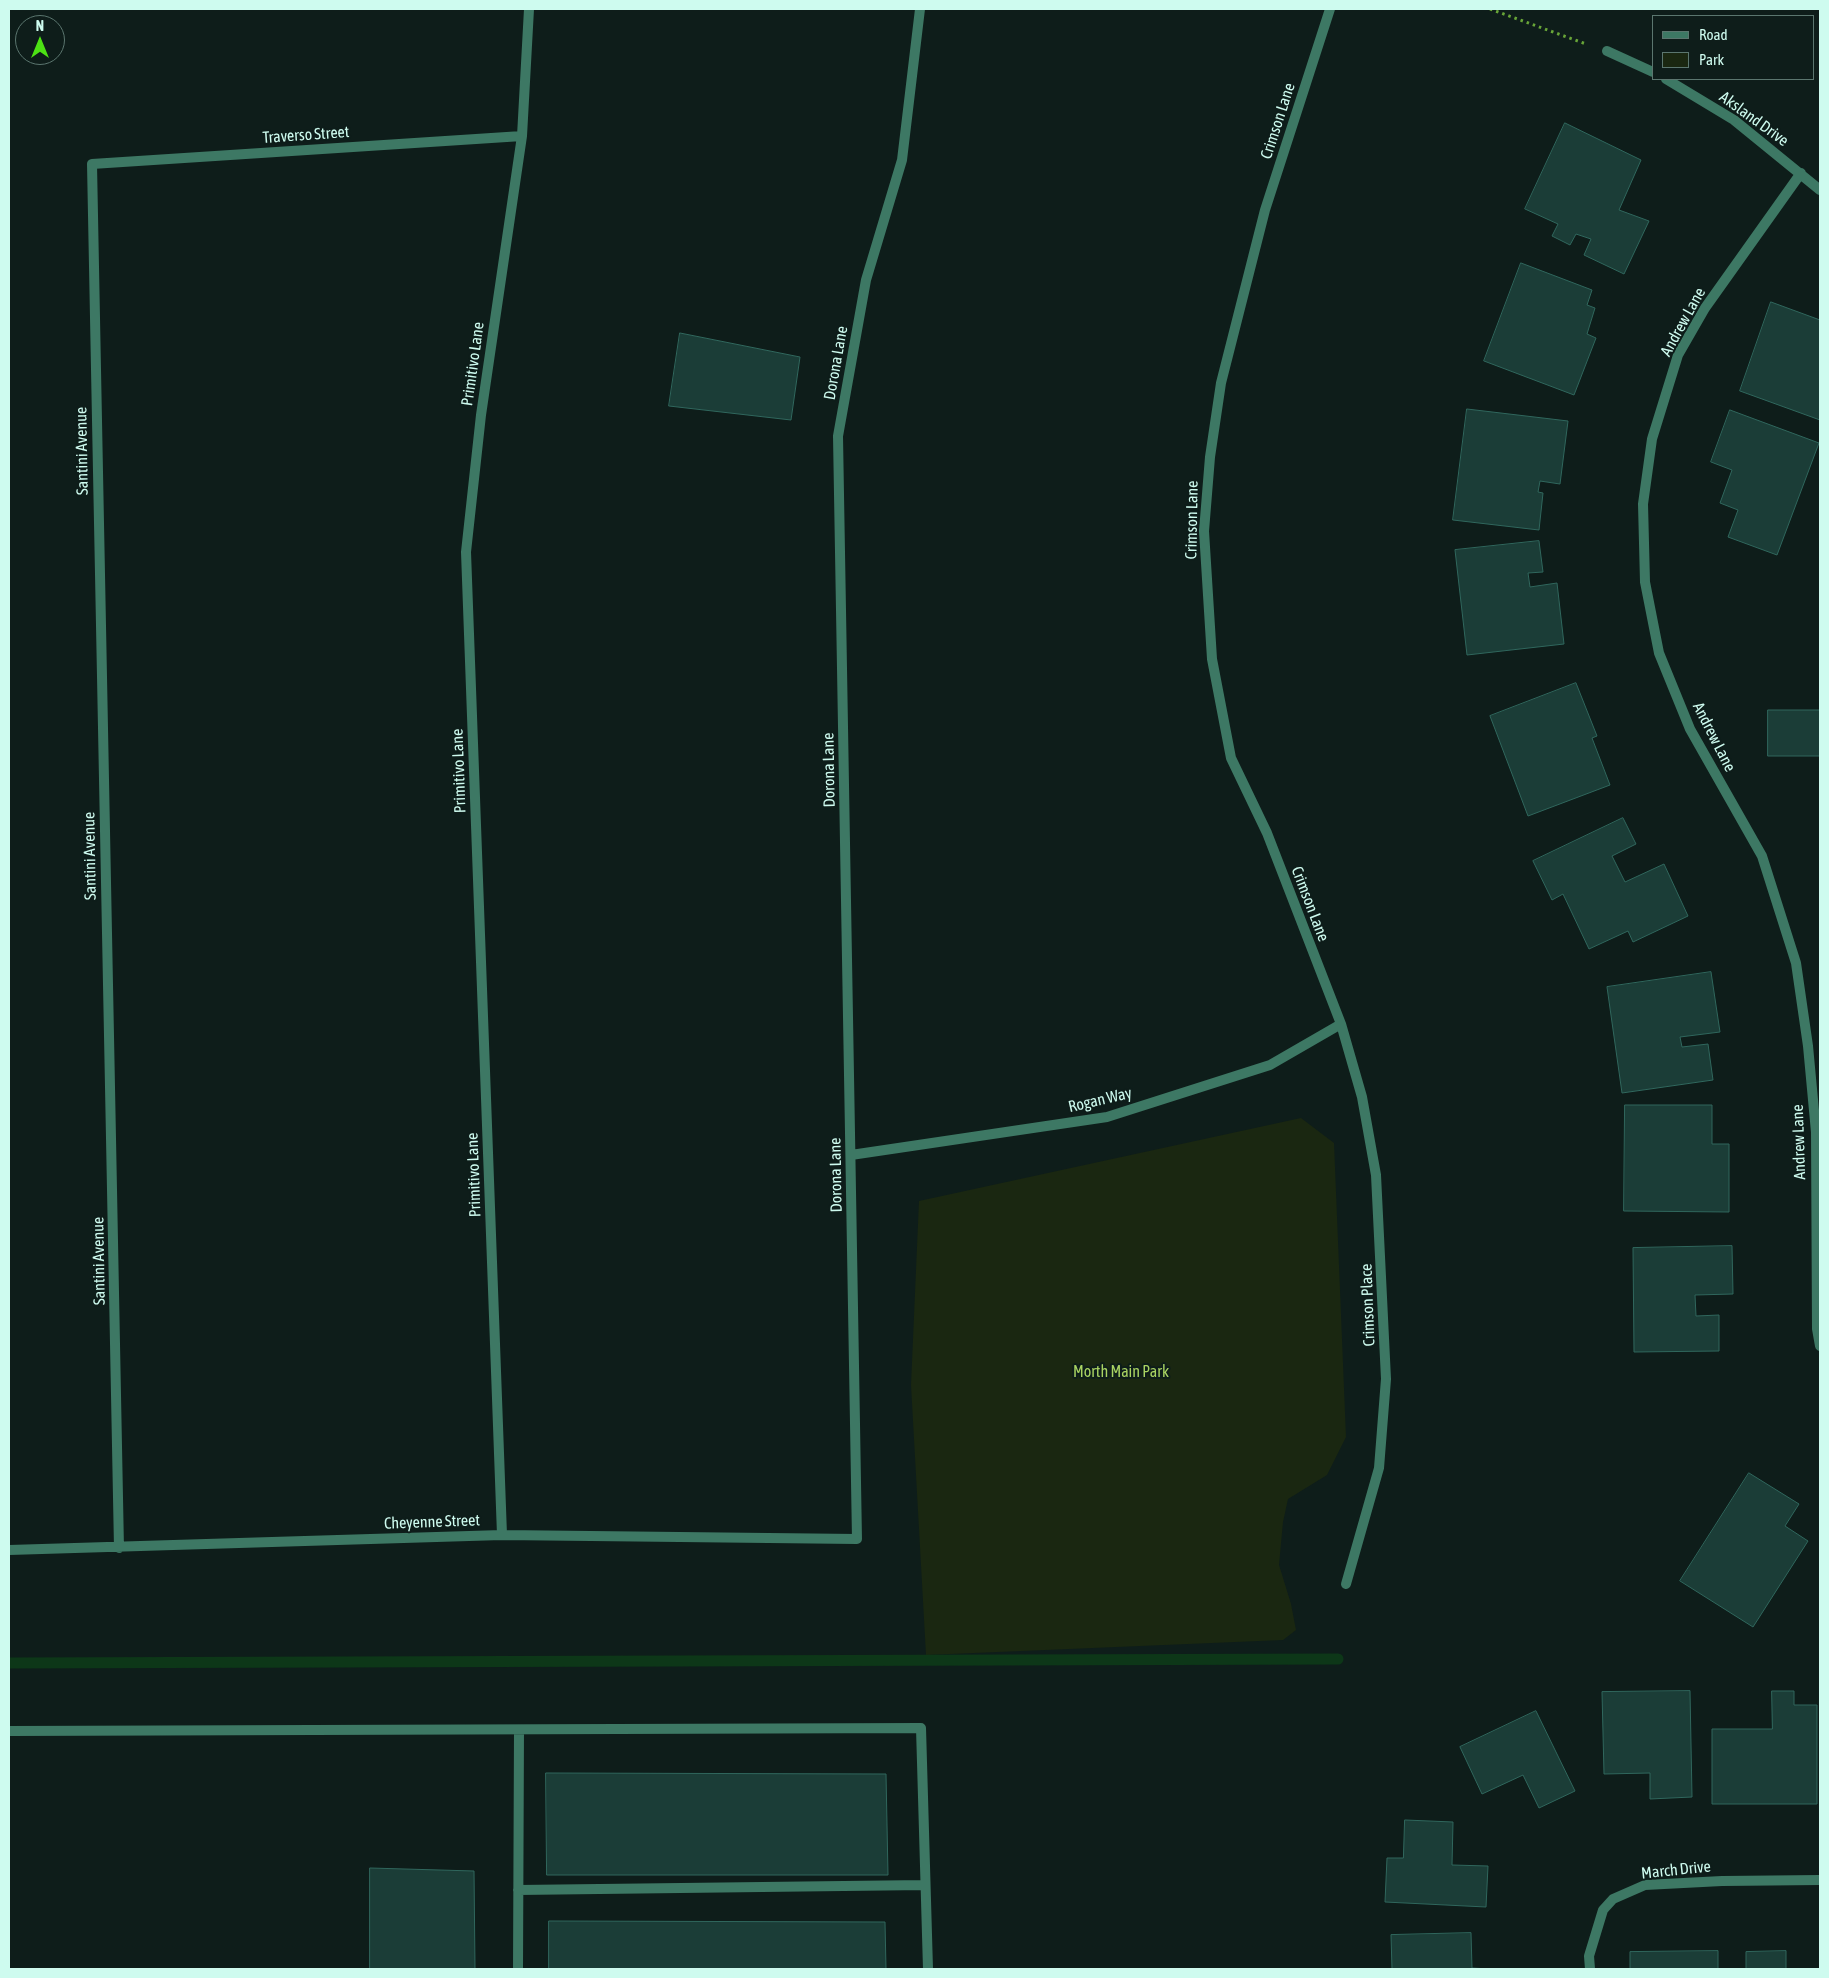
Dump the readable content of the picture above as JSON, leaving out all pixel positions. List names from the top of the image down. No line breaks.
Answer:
{"streets":{"street":["Aksland Drive","Crimson Lane","Traverso Street","Andrew Lane","Dorona Lane","Primitivo Lane","Santini Avenue","Rogan Way","Crimson Place","Cheyenne Street","March Drive"]},"crossings":[["Aksland Drive","Andrew Lane"],["Crimson Lane","Rogan Way"],["Crimson Lane","Crimson Place"],["Traverso Street","Primitivo Lane"],["Traverso Street","Santini Avenue"],["Dorona Lane","Rogan Way"],["Dorona Lane","Cheyenne Street"],["Primitivo Lane","Cheyenne Street"],["Santini Avenue","Cheyenne Street"],["Rogan Way","Crimson Place"]],"parks":["Morth Main Park"],"legend":["Road","Park"],"north":"top"}
